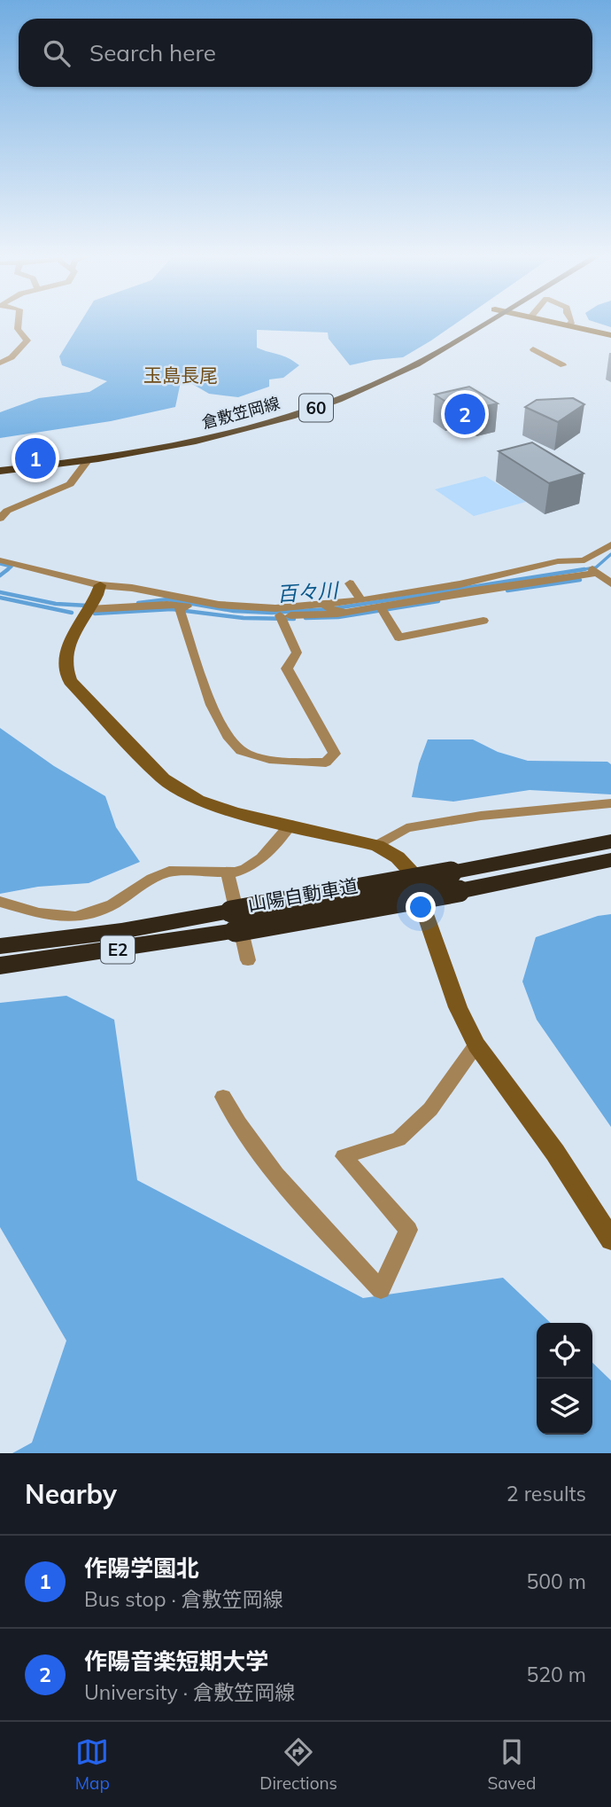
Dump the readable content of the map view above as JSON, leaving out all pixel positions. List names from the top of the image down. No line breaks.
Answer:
{"streets":{"highway":["山陽自動車道","E2"],"main road":["60","倉敷笠岡線"]},"districts":["玉島長尾"],"water":["百々川"],"page":{"search":"Search here","pins":["2","1"],"heading":["Nearby","2 results"],"list":[{"mark":"1","name":"作陽学園北","note":"Bus stop · 倉敷笠岡線","value":"500 m"},{"mark":"2","name":"作陽音楽短期大学","note":"University · 倉敷笠岡線","value":"520 m"}],"nav":["Map","Directions","Saved"]}}
